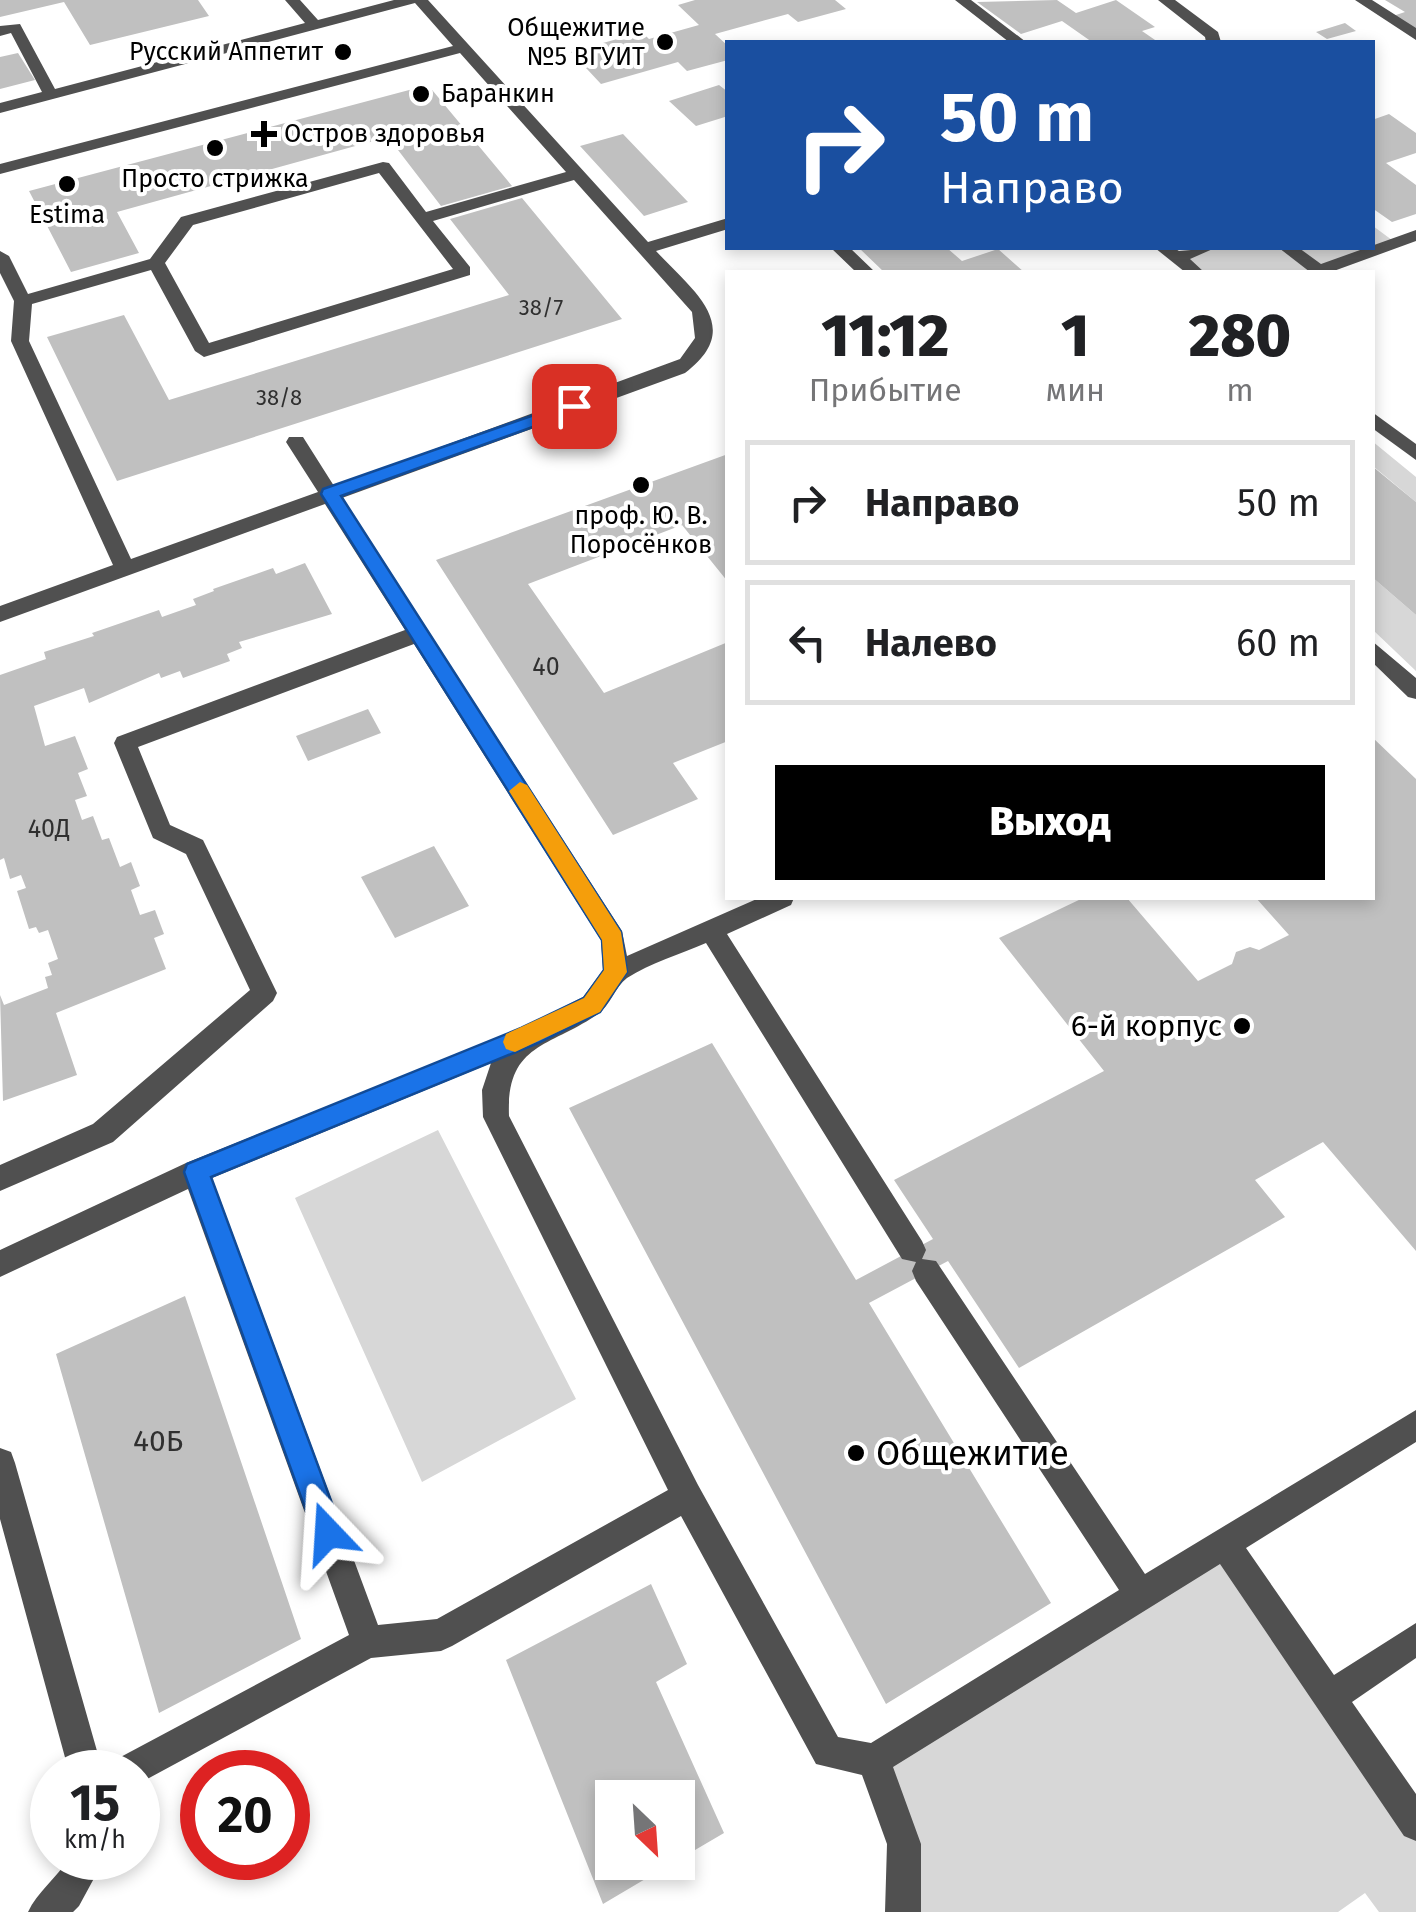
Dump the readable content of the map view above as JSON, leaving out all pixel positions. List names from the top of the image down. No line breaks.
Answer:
{"places":{"other":["Общежитие №5 ВГУИТ","Русский Аппетит","Баранкин","Просто стрижка","Estima","проф. Ю. В. Поросёнков","6-й корпус","Общежитие"],"health":["Остров здоровья"]},"house_numbers":["38/7","38/8","40","40Д","40Б"],"north":"bottom right","page":{"turn":["50 m","Направо"],"eta":["11:12","Прибытие","1","мин","280","m"],"list":[{"name":"Направо","value":"50 m"},{"name":"Налево","value":"60 m"}],"buttons":"Выход","speed":"15 km/h","limit":"20"}}
